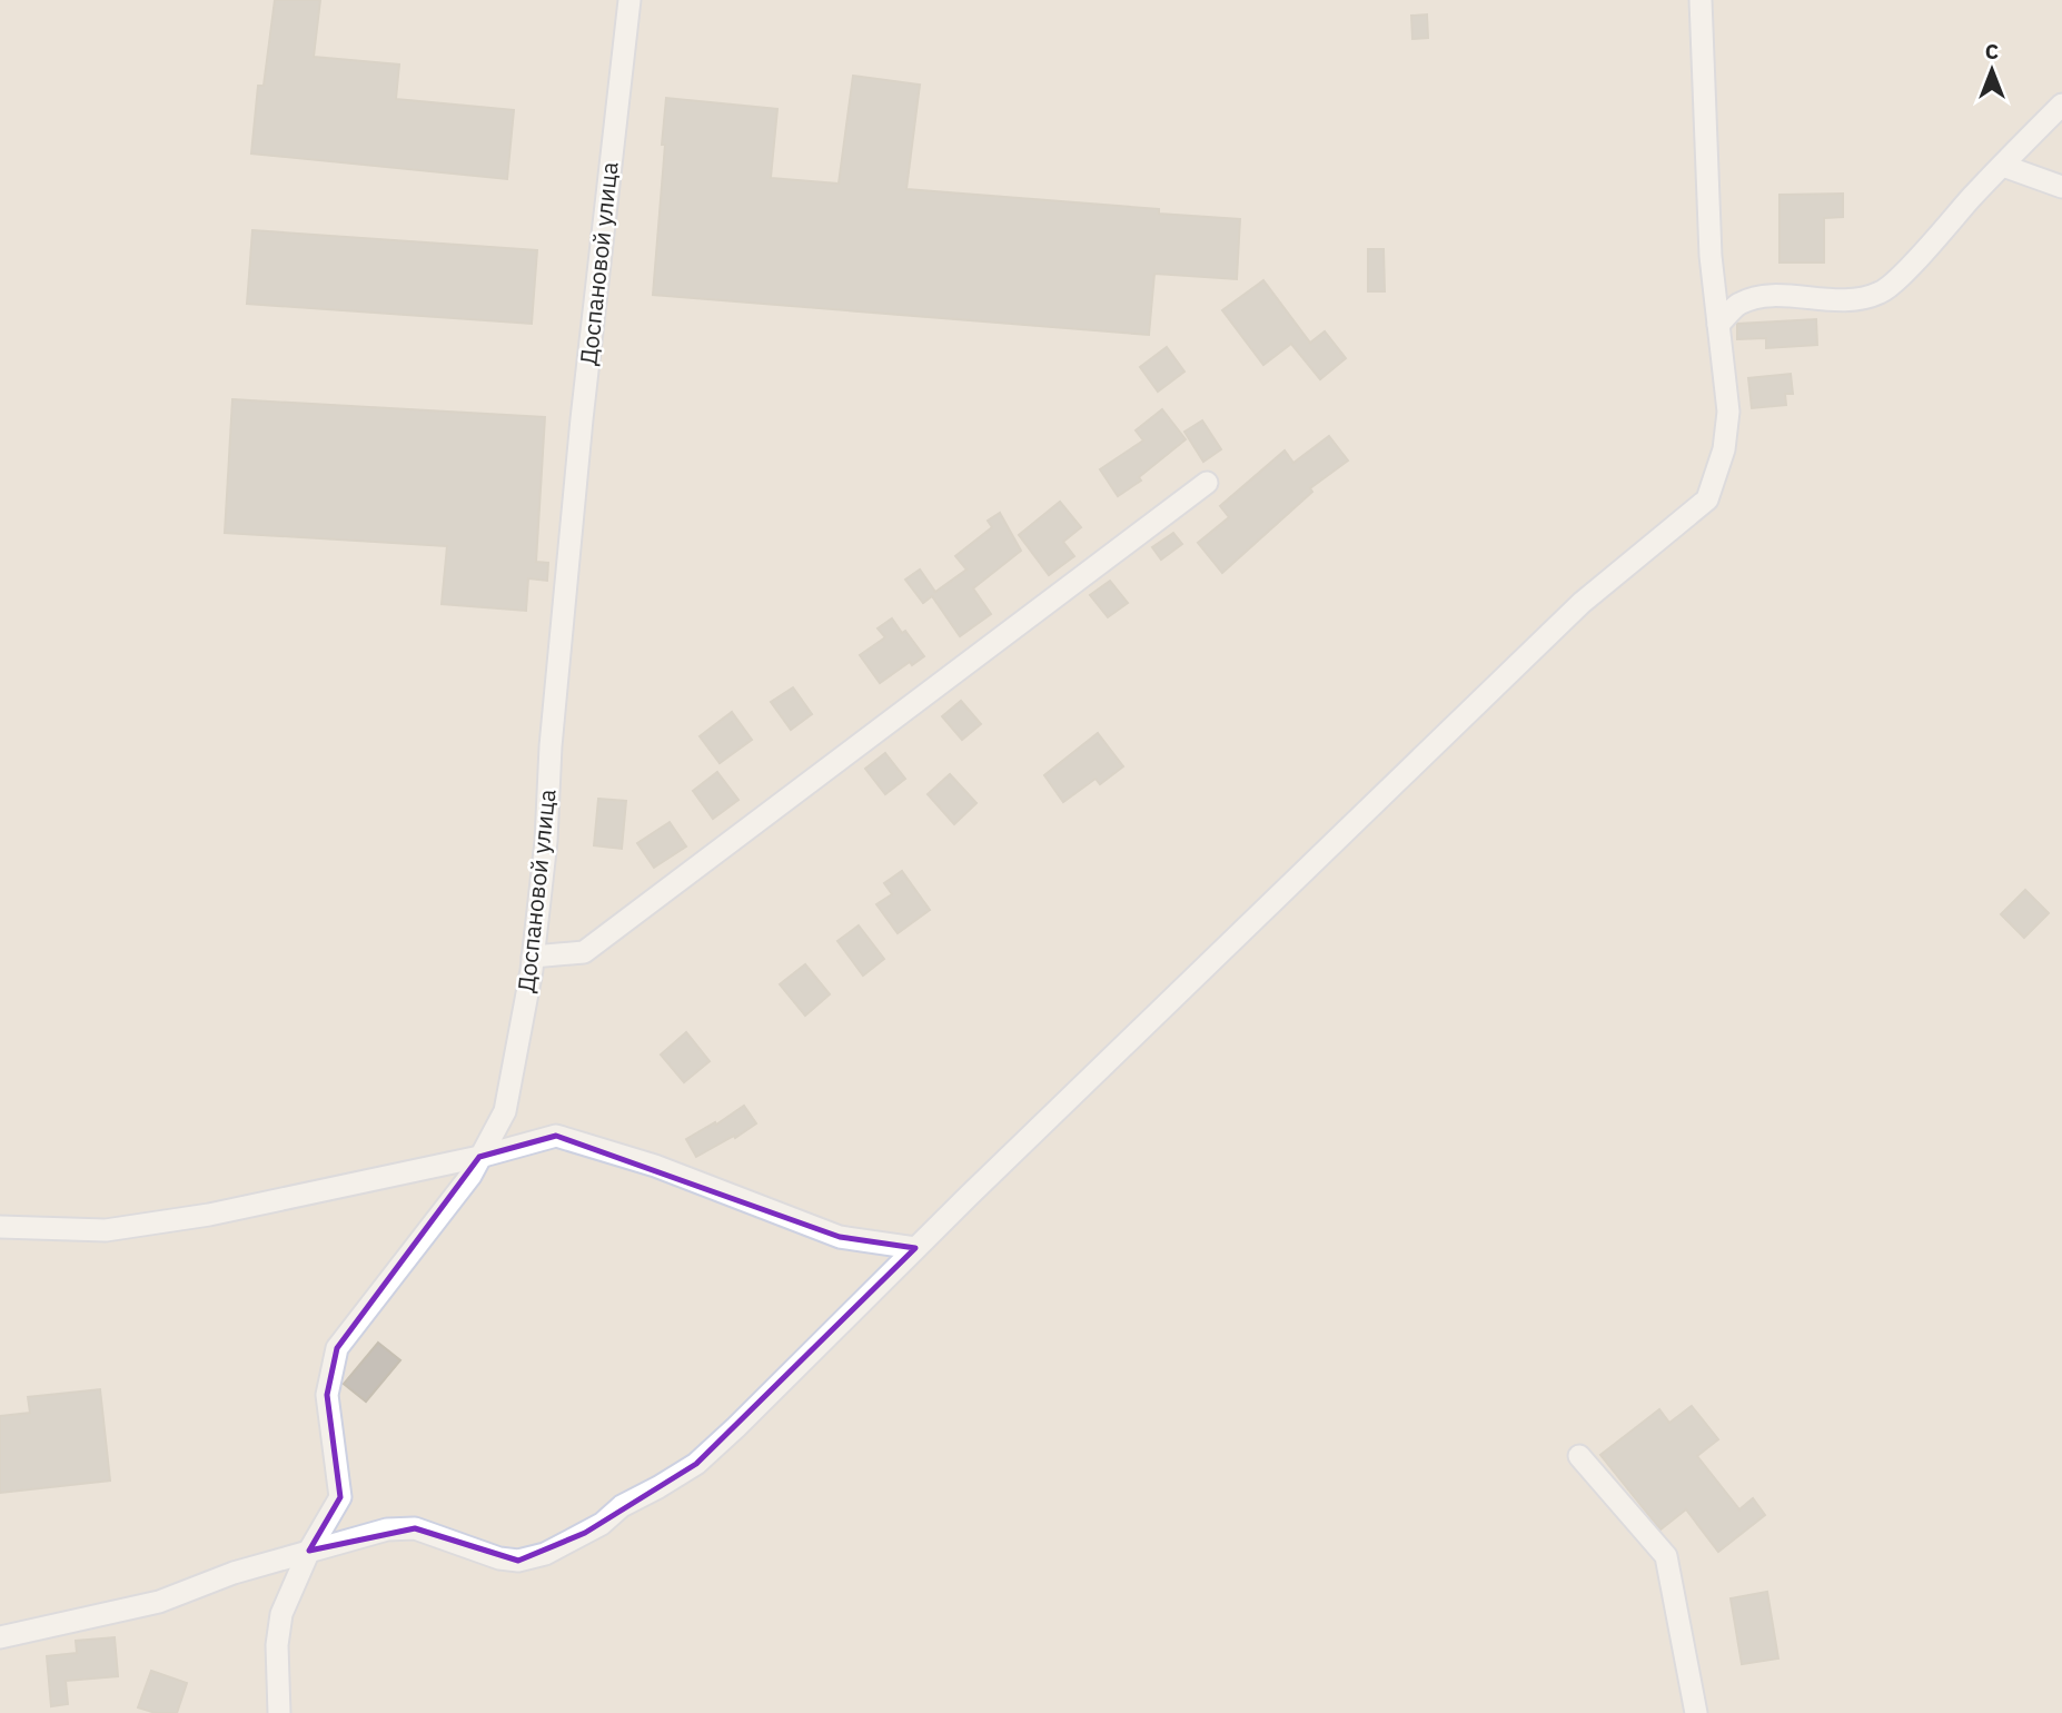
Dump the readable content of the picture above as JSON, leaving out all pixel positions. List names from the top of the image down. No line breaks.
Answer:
{"streets":{"street":["Доспановой улица"]},"north":"top"}
